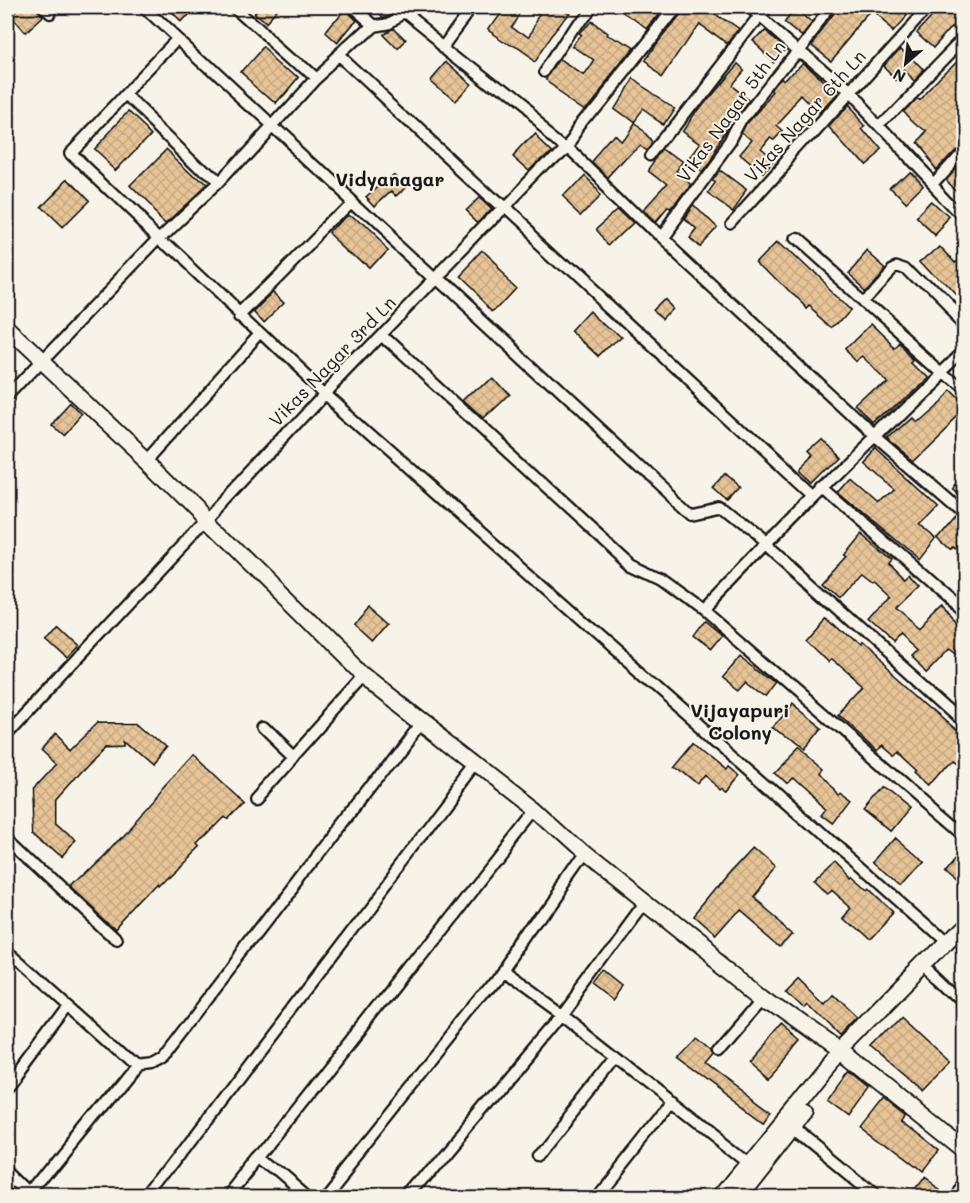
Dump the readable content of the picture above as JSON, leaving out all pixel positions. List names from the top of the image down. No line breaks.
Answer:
{"streets":{"street":["Vikas Nagar 5th Ln","Vikas Nagar 6th Ln","Vikas Nagar 3rd Ln"]},"districts":["Vidyanagar","Vijayapuri Colony"],"north":"bottom left"}
